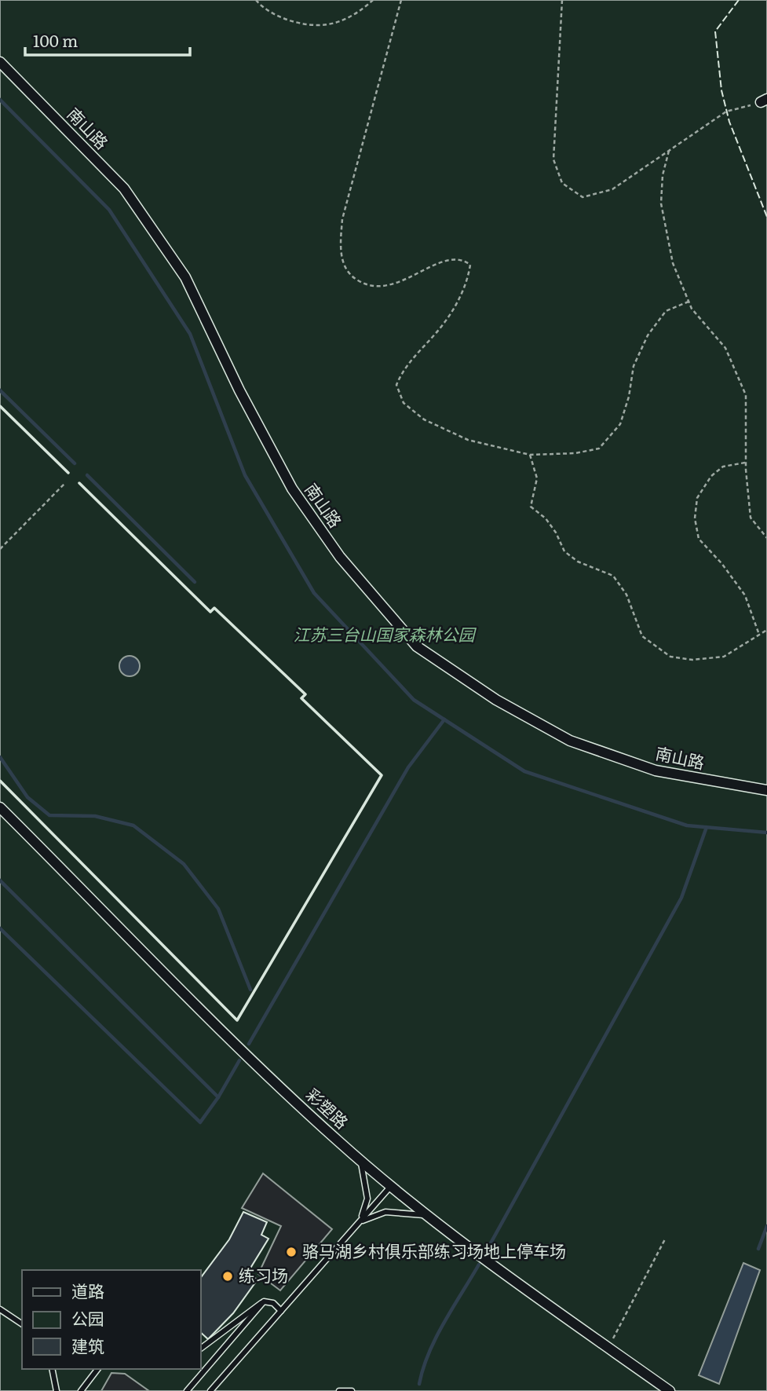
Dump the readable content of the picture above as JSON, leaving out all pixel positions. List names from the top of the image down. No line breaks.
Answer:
{"streets":{"street":["南山路","彩塑路"]},"parks":["江苏三台山国家森林公园"],"places":["骆马湖乡村俱乐部练习场地上停车场","练习场"],"legend":["道路","公园","建筑"],"scale_bar":"100 m"}
